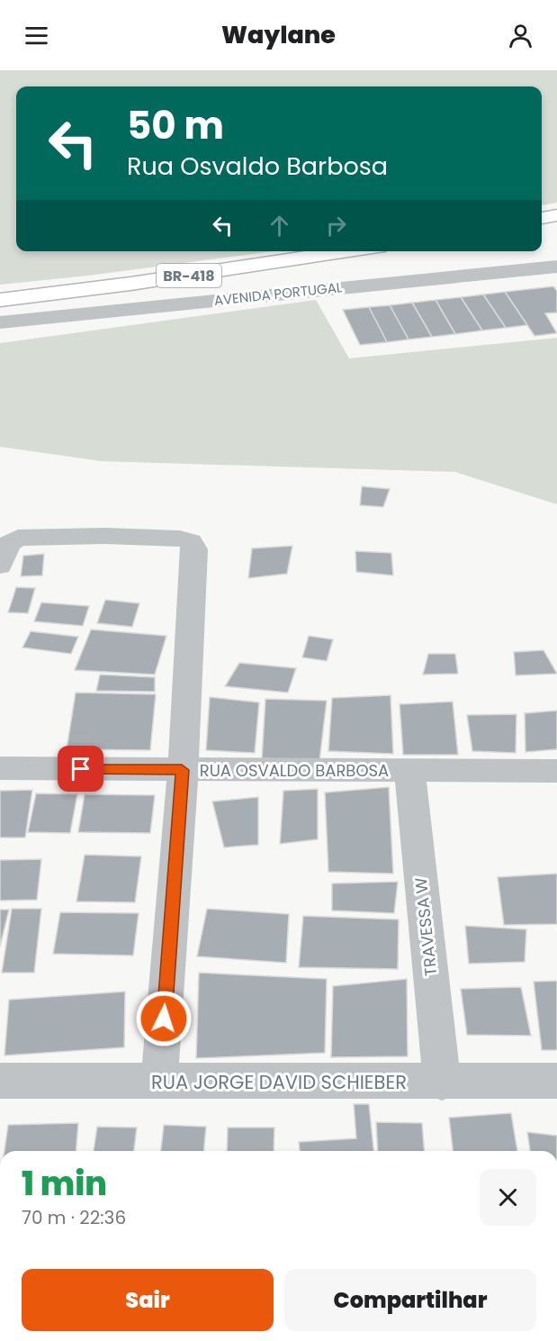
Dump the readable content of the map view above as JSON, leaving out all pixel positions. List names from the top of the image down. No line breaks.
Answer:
{"streets":{"main road":["BR-418"],"street":["AVENIDA PORTUGAL","RUA OSVALDO BARBOSA","TRAVESSA W","RUA JORGE DAVID SCHIEBER"]},"crossings":[["RUA OSVALDO BARBOSA","TRAVESSA W"],["TRAVESSA W","RUA JORGE DAVID SCHIEBER"]],"page":{"header":"Waylane","turn":["50 m","Rua Osvaldo Barbosa"],"heading":["1 min","70 m · 22:36"],"buttons":["Sair","Compartilhar"]}}
